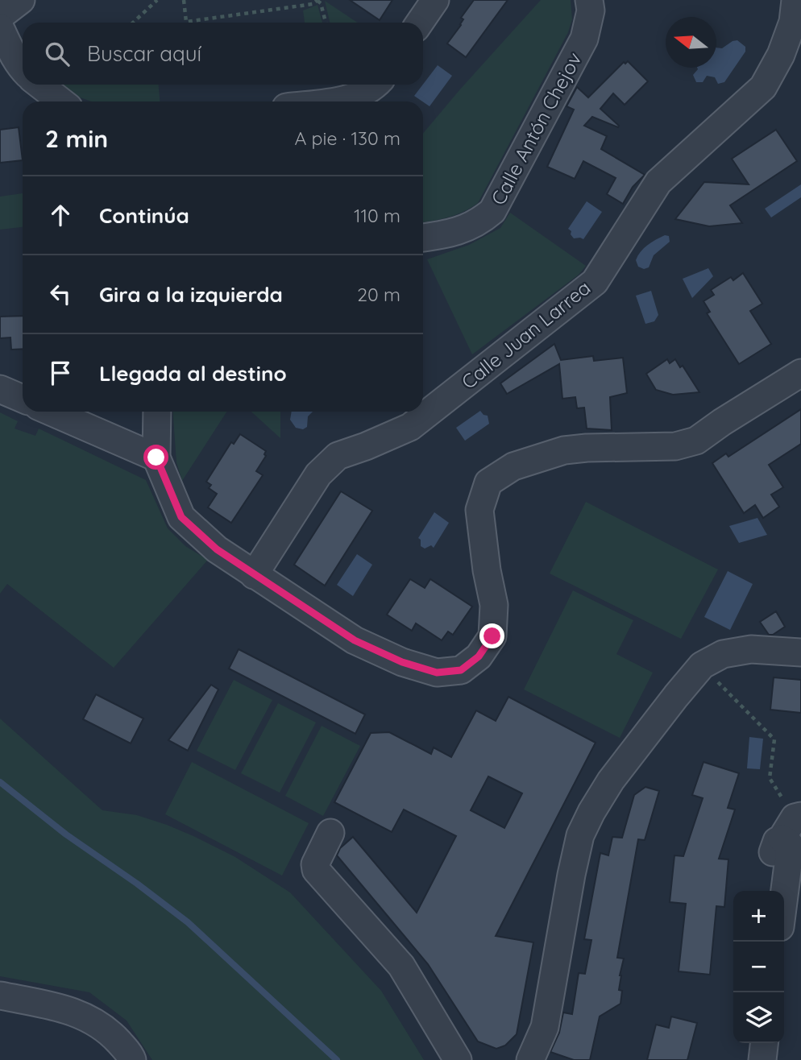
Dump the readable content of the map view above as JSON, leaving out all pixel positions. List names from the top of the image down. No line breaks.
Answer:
{"streets":{"street":["Calle Antón Chejov","Calle Juan Larrea"]},"north":"left","page":{"search":"Buscar aquí","heading":["2 min","A pie · 130 m"],"list":[["Continúa","110 m"],["Gira a la izquierda","20 m"],"Llegada al destino"],"map_buttons":["+","−"]}}
